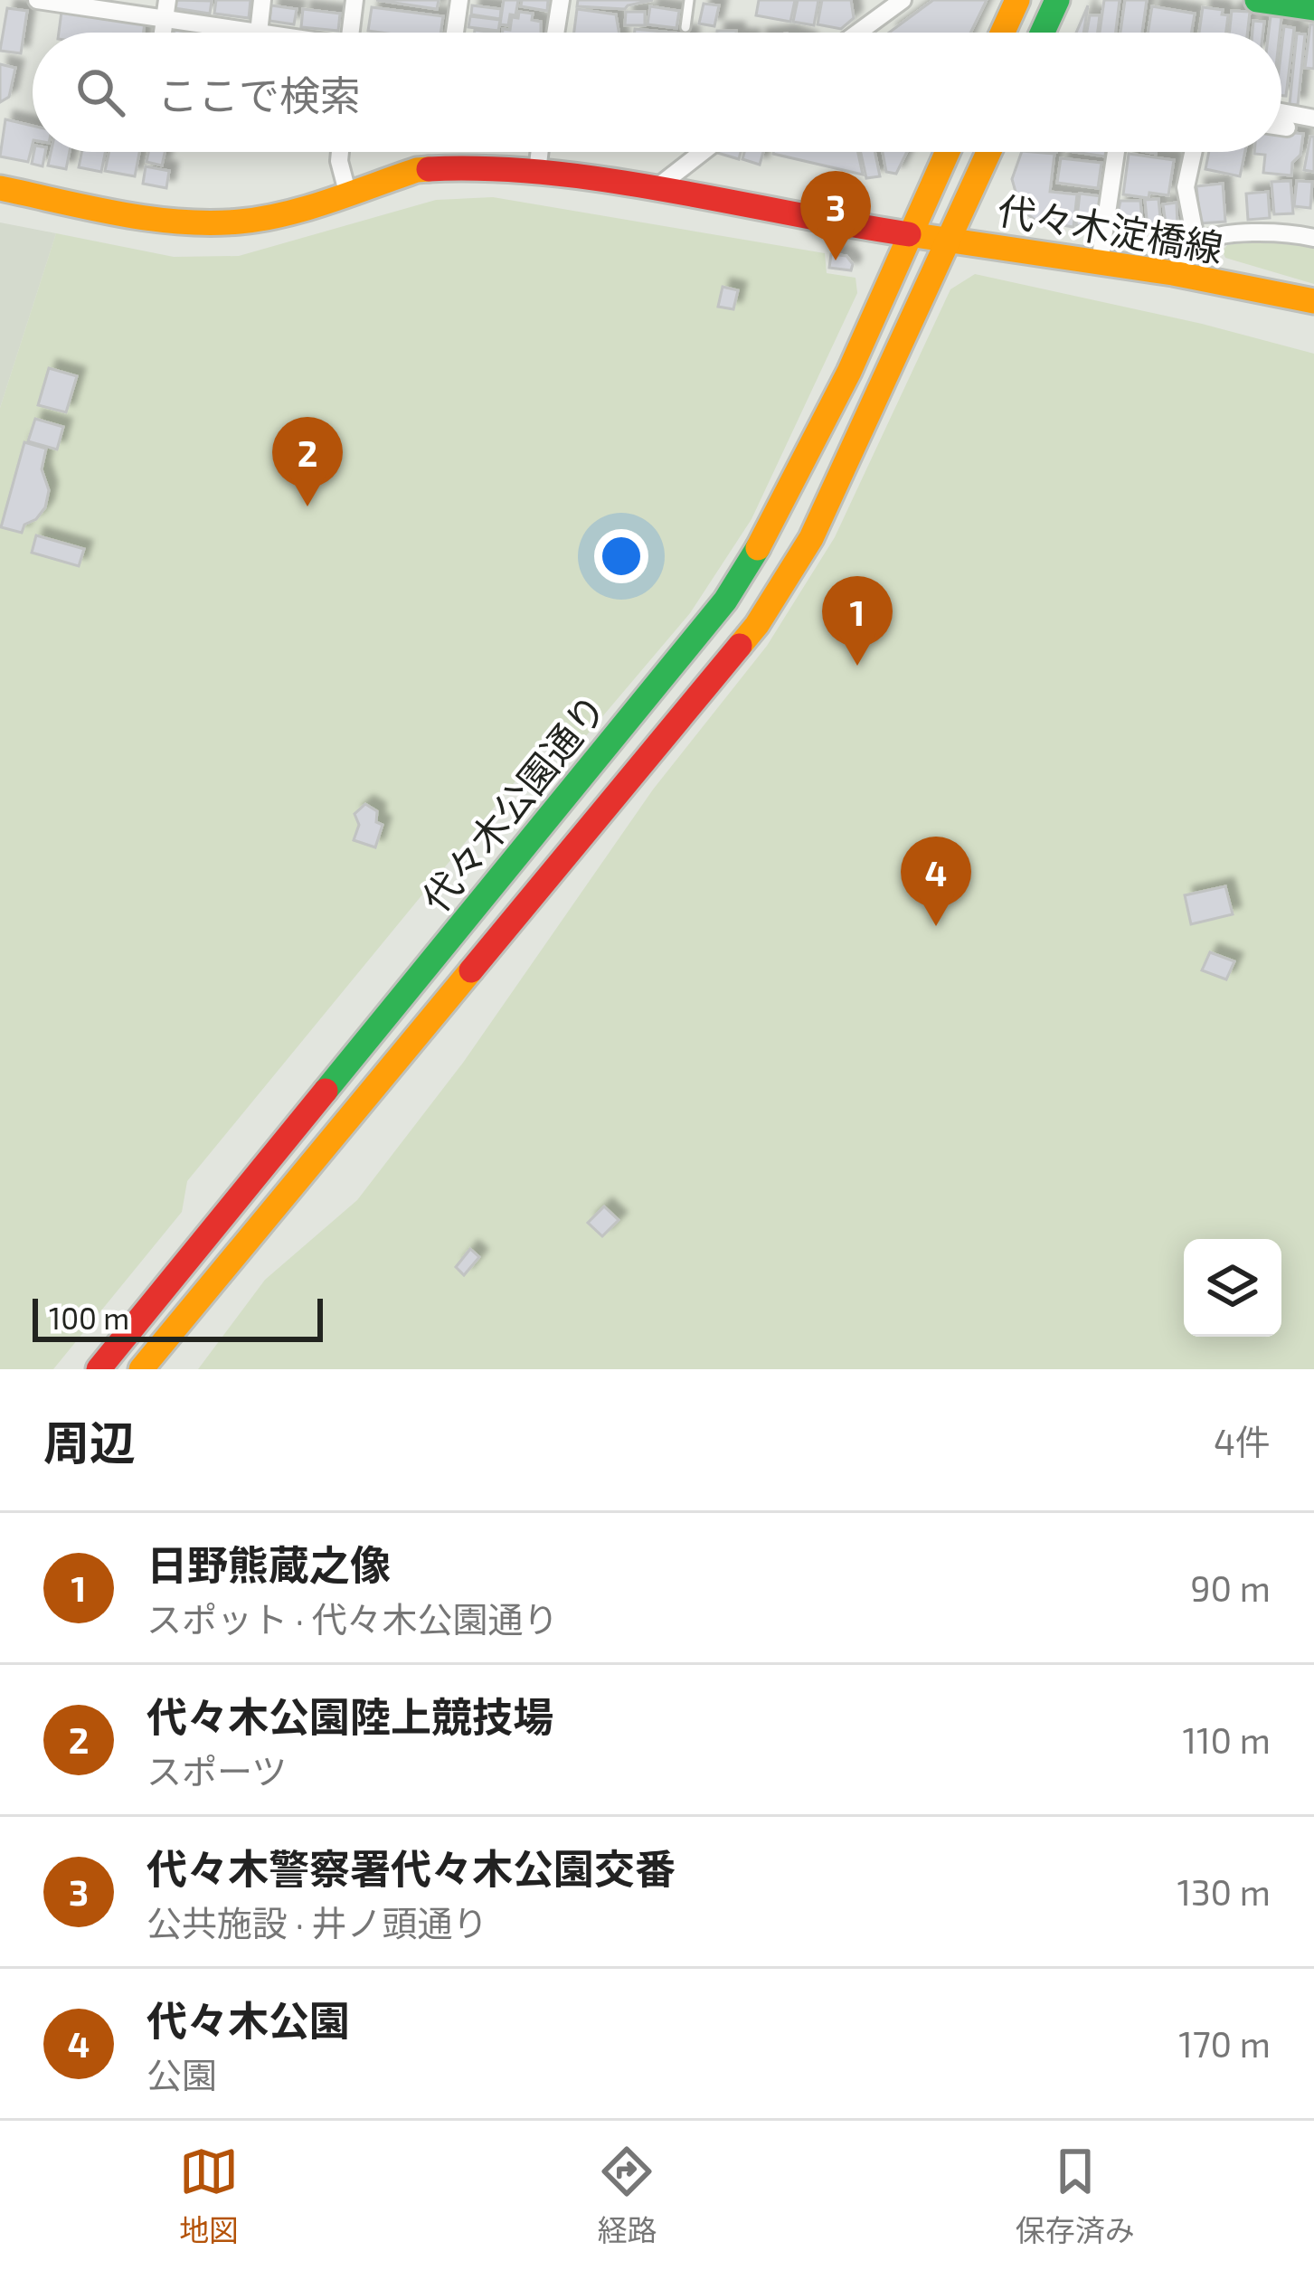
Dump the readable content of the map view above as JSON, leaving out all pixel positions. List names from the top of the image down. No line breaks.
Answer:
{"streets":{"main road":["代々木淀橋線","代々木公園通り"]},"crossings":[["代々木淀橋線","代々木公園通り"]],"scale_bar":"100 m","page":{"search":"ここで検索","pins":["3","2","1","4"],"scale":"100 m","heading":["周辺","4件"],"list":[{"mark":"1","name":"日野熊蔵之像","note":"スポット · 代々木公園通り","value":"90 m"},{"mark":"2","name":"代々木公園陸上競技場","note":"スポーツ","value":"110 m"},{"mark":"3","name":"代々木警察署代々木公園交番","note":"公共施設 · 井ノ頭通り","value":"130 m"},{"mark":"4","name":"代々木公園","note":"公園","value":"170 m"}],"nav":["地図","経路","保存済み"]}}
